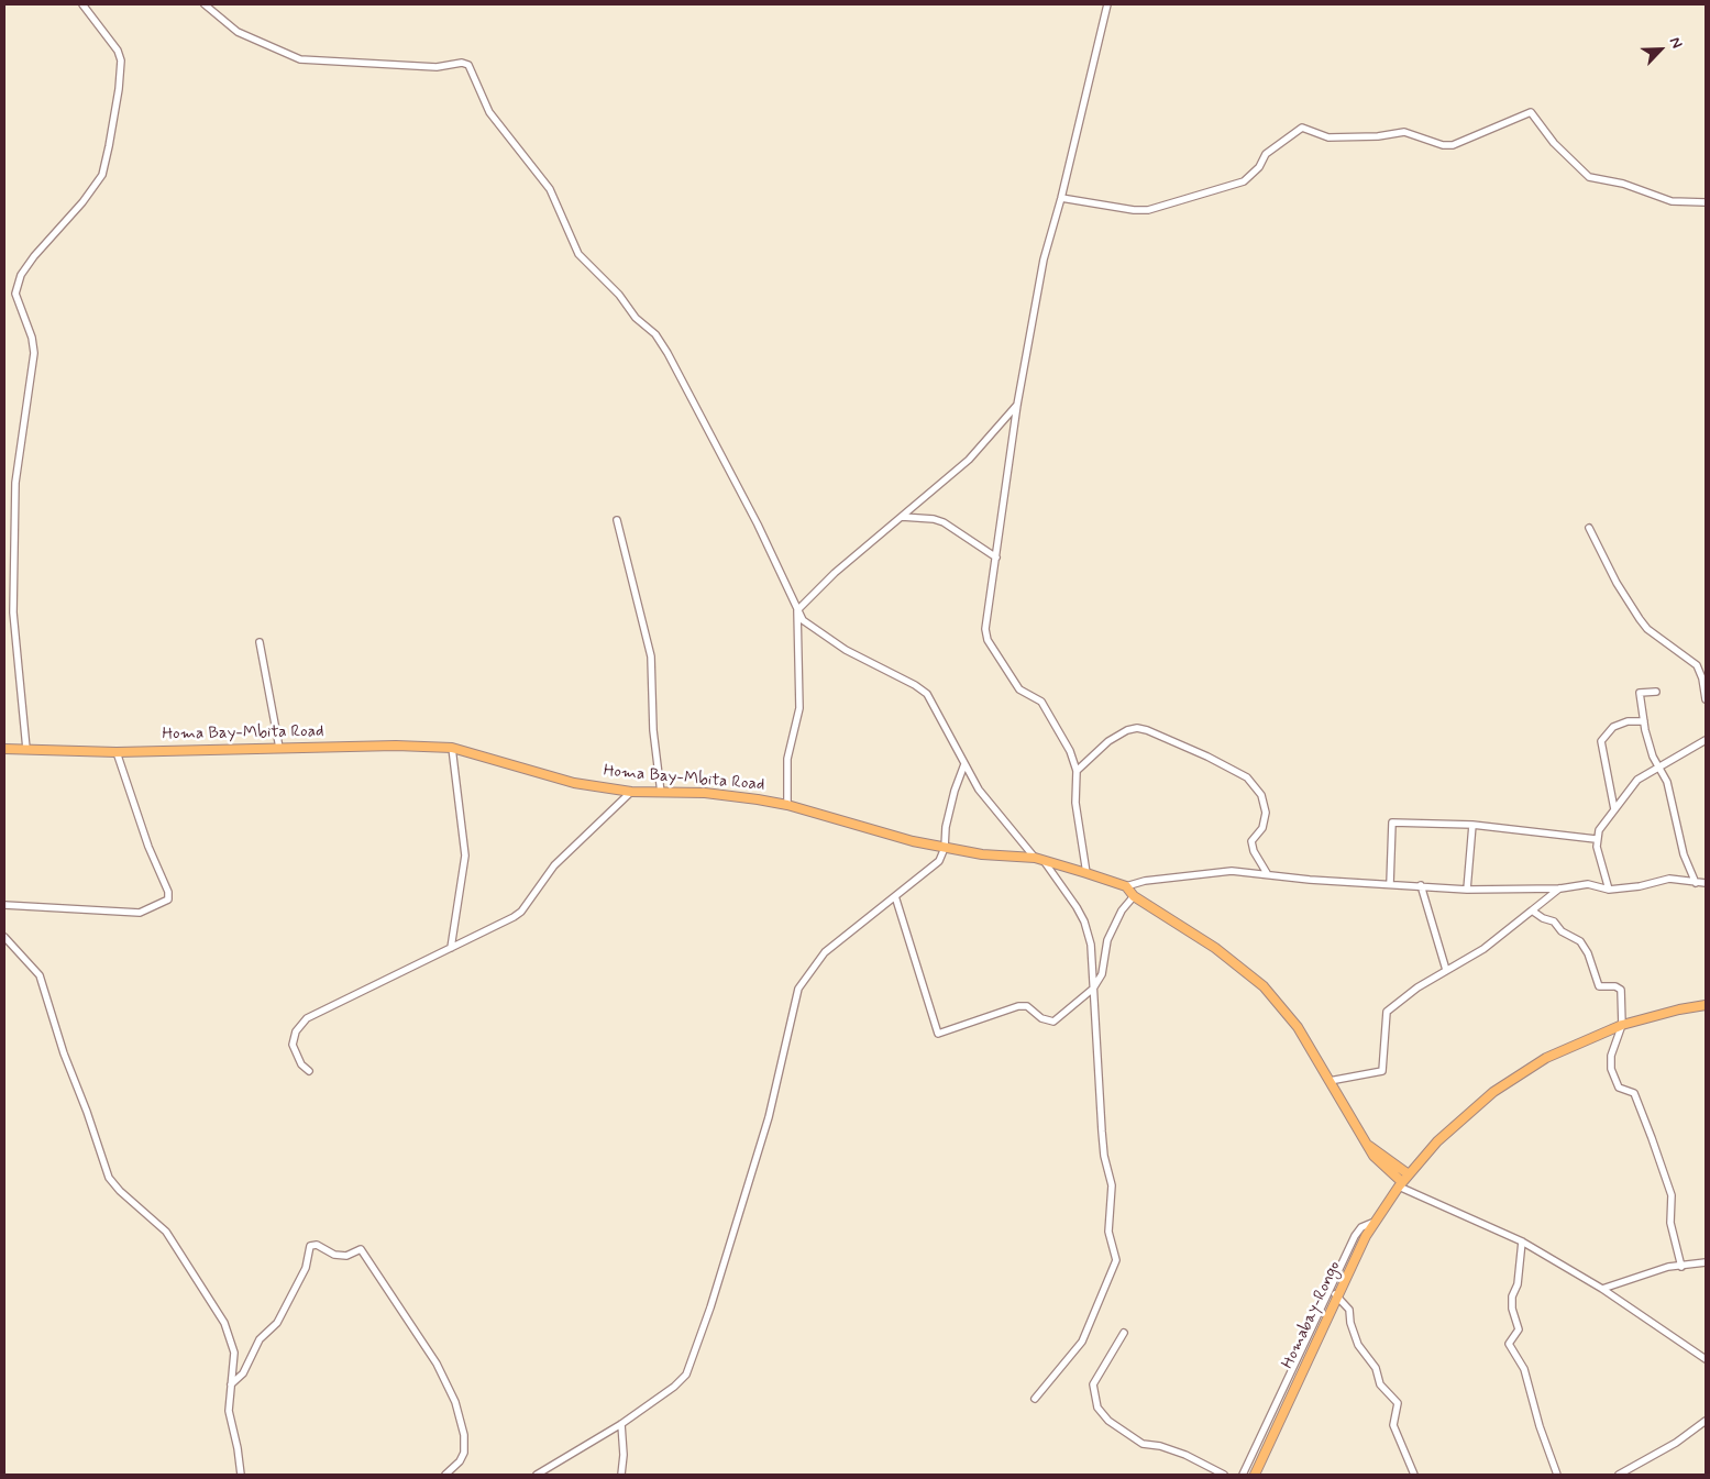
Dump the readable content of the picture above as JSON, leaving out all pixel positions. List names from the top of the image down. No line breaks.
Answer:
{"streets":{"highway":["Homa Bay-Mbita Road","Homabay-Rongo"]},"north":"top right"}
